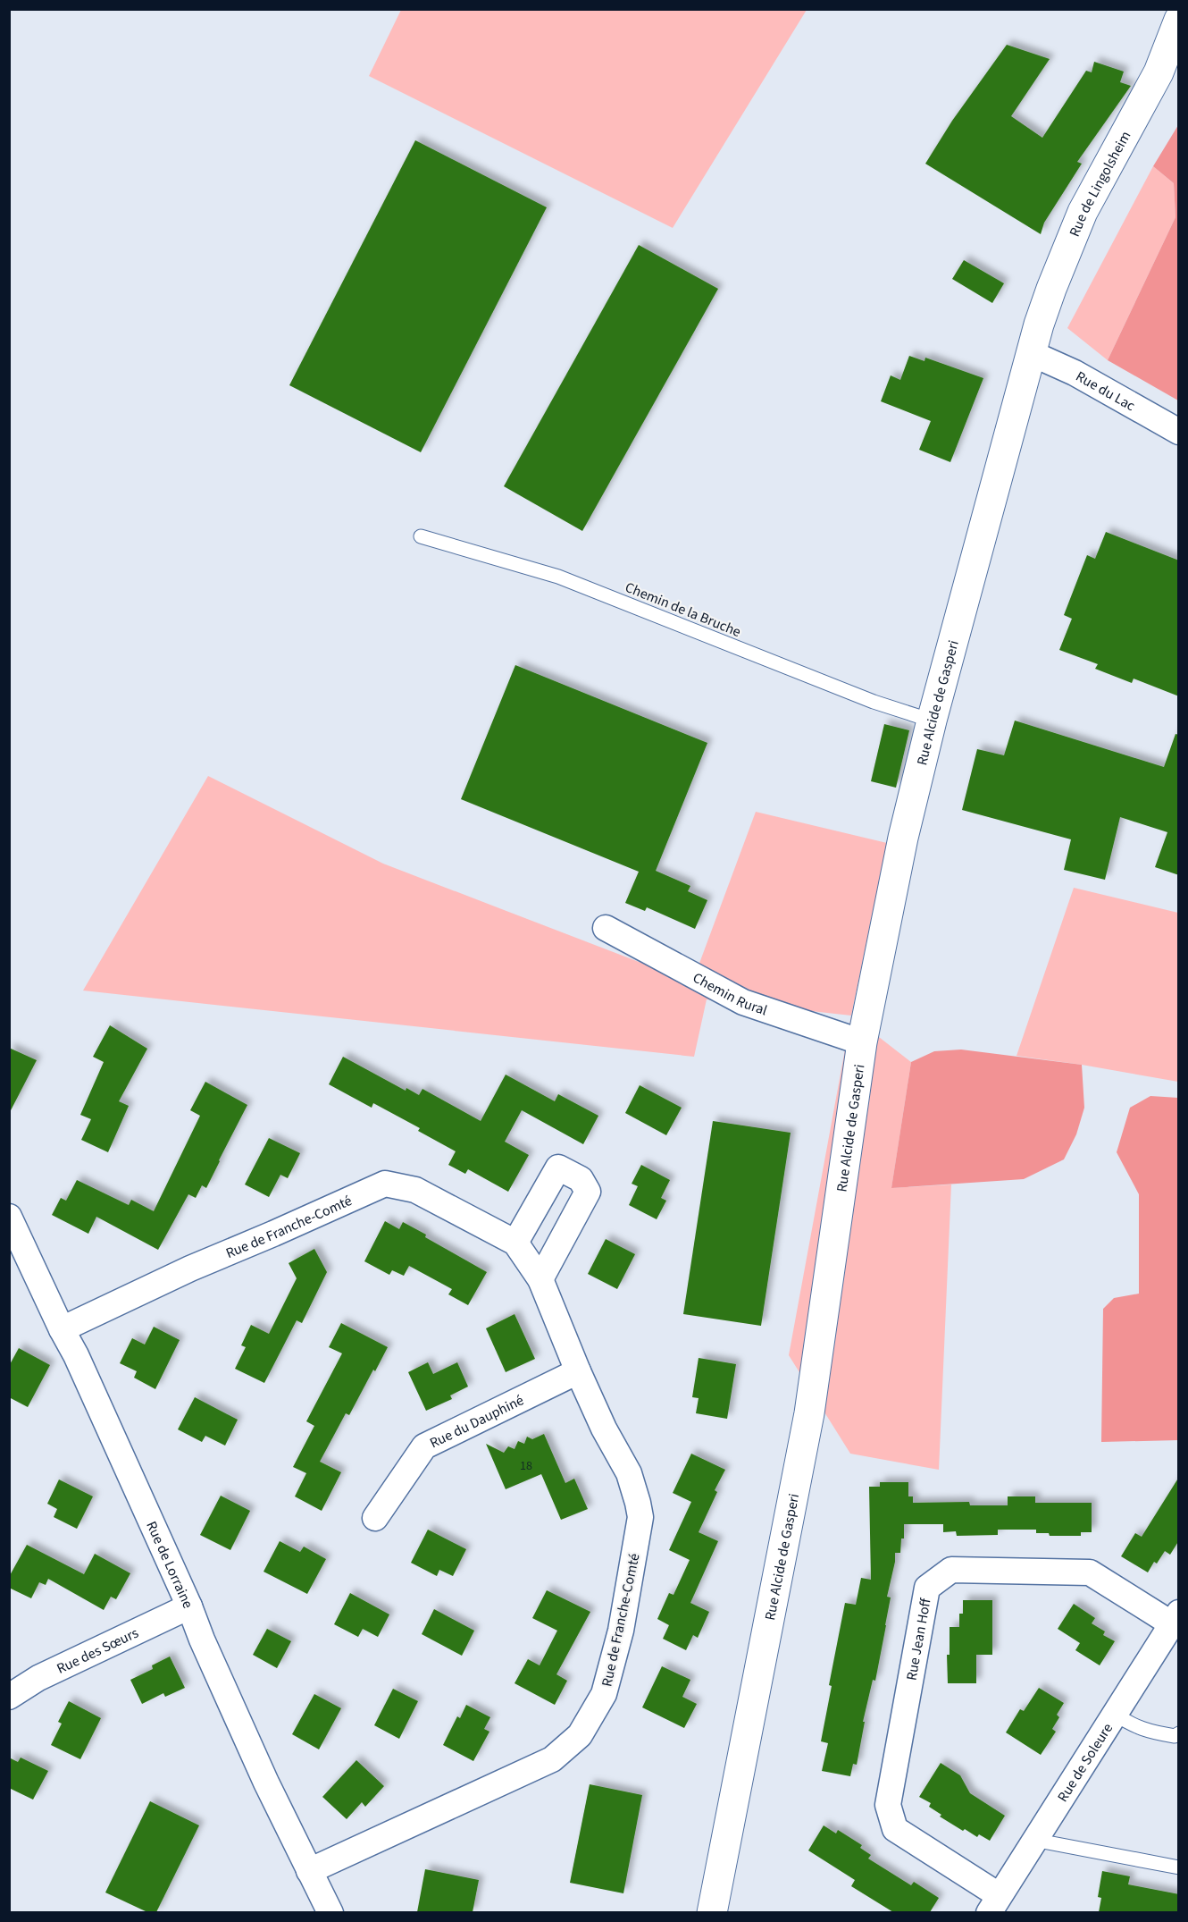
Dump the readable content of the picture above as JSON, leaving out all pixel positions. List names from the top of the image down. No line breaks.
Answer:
{"streets":{"main road":["Rue de Lingolsheim","Rue Alcide de Gasperi"],"street":["Rue du Lac","Chemin Rural","Rue de Franche-Comté","Rue du Dauphiné","Rue de Lorraine","Rue Jean Hoff","Rue des Sœurs","Rue de Soleure"],"lane":["Chemin de la Bruche"]},"crossings":[["Rue de Lingolsheim","Rue du Lac"],["Rue de Lingolsheim","Rue Alcide de Gasperi"],["Rue du Lac","Rue Alcide de Gasperi"],["Chemin de la Bruche","Rue Alcide de Gasperi"],["Rue Alcide de Gasperi","Chemin Rural"],["Rue de Franche-Comté","Rue du Dauphiné"],["Rue de Franche-Comté","Rue de Lorraine"],["Rue de Lorraine","Rue des Sœurs"],["Rue Jean Hoff","Rue de Soleure"]],"house_numbers":["18"]}
